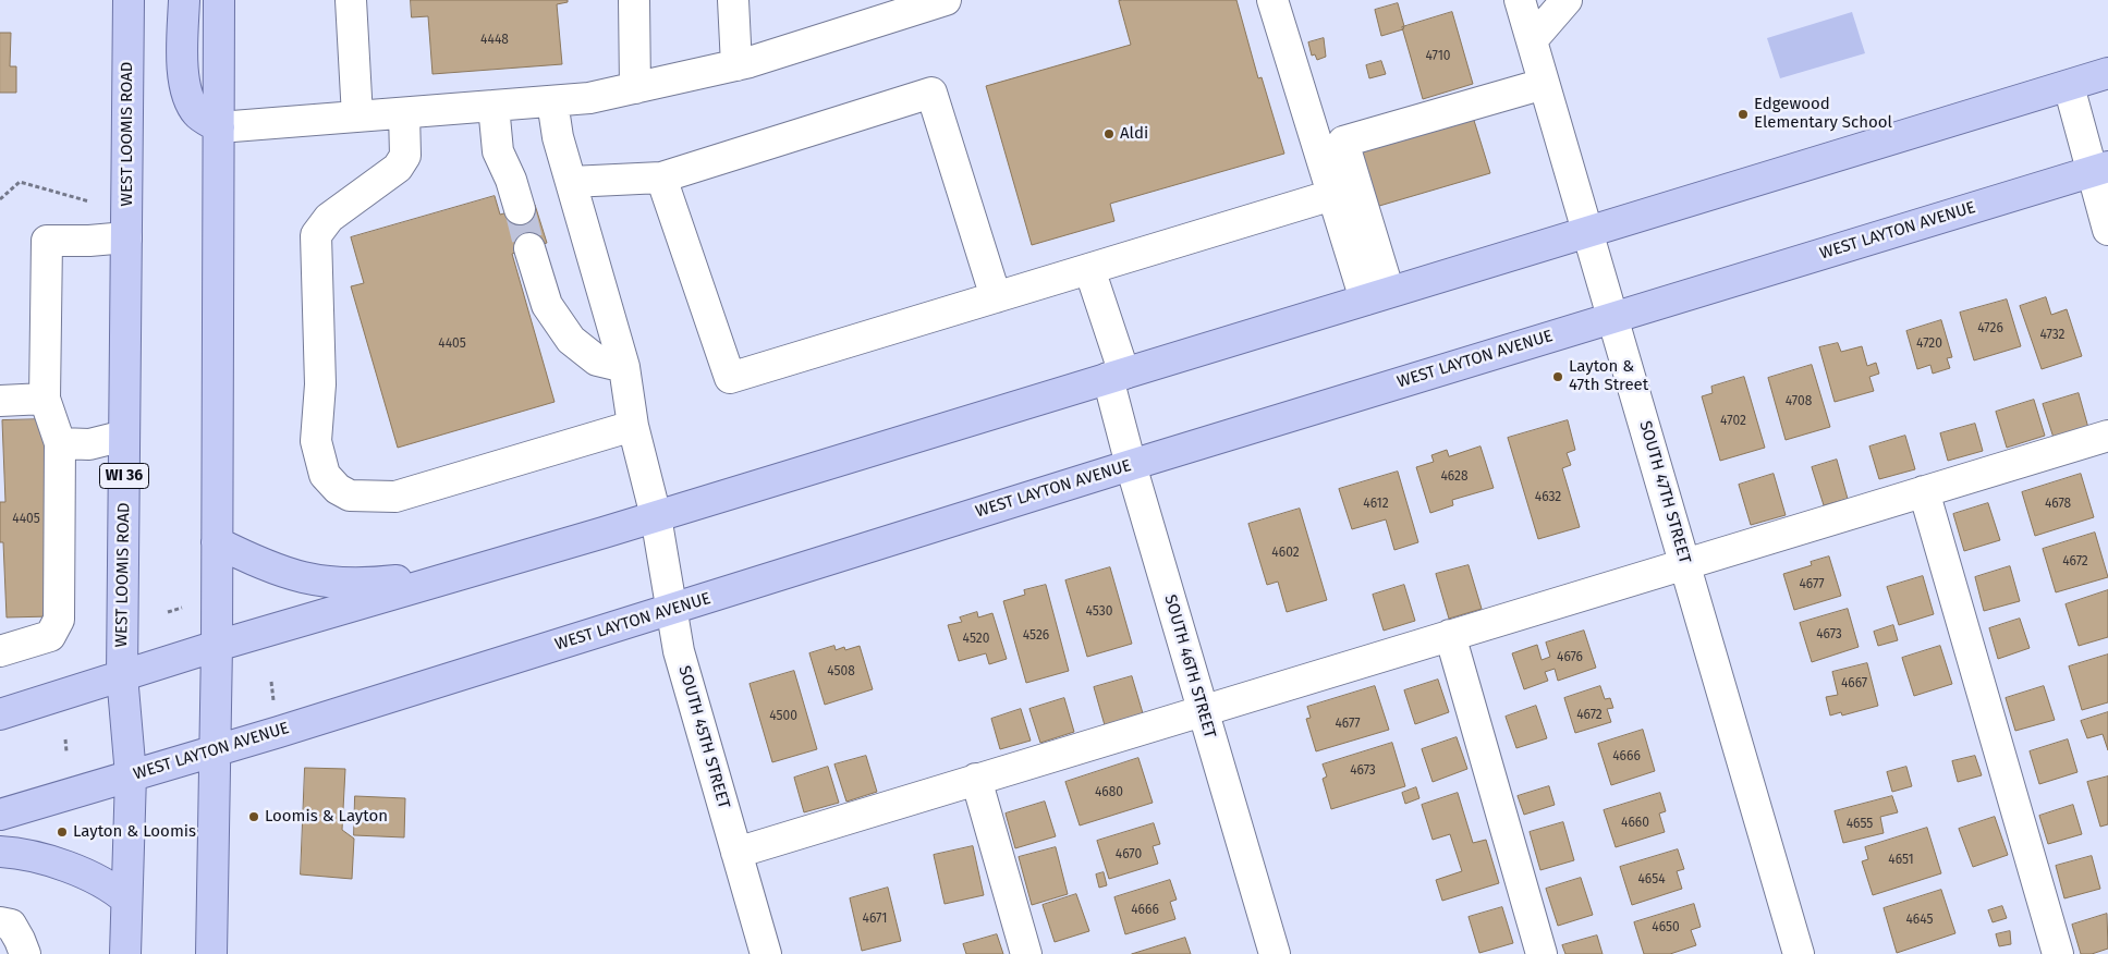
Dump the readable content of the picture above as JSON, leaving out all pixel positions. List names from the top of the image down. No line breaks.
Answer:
{"streets":{"main road":["WEST LOOMIS ROAD","WEST LAYTON AVENUE","WI 36"],"street":["SOUTH 47TH STREET","SOUTH 46TH STREET","SOUTH 45TH STREET"]},"crossings":[["WEST LOOMIS ROAD","WEST LAYTON AVENUE"],["WEST LAYTON AVENUE","SOUTH 47TH STREET"],["WEST LAYTON AVENUE","SOUTH 46TH STREET"],["WEST LAYTON AVENUE","SOUTH 45TH STREET"]],"places":["Edgewood Elementary School","Aldi","Layton & 47th Street","Loomis & Layton","Layton & Loomis"],"house_numbers":["4448","4710","4726","4732","4405","4720","4708","4702","4628","4632","4612","4678","4405","4602","4672","4677","4530","4673","4526","4520","4676","4508","4667","4672","4500","4677","4666","4673","4680","4660","4655","4670","4651","4654","4666","4671","4645","4650"]}
